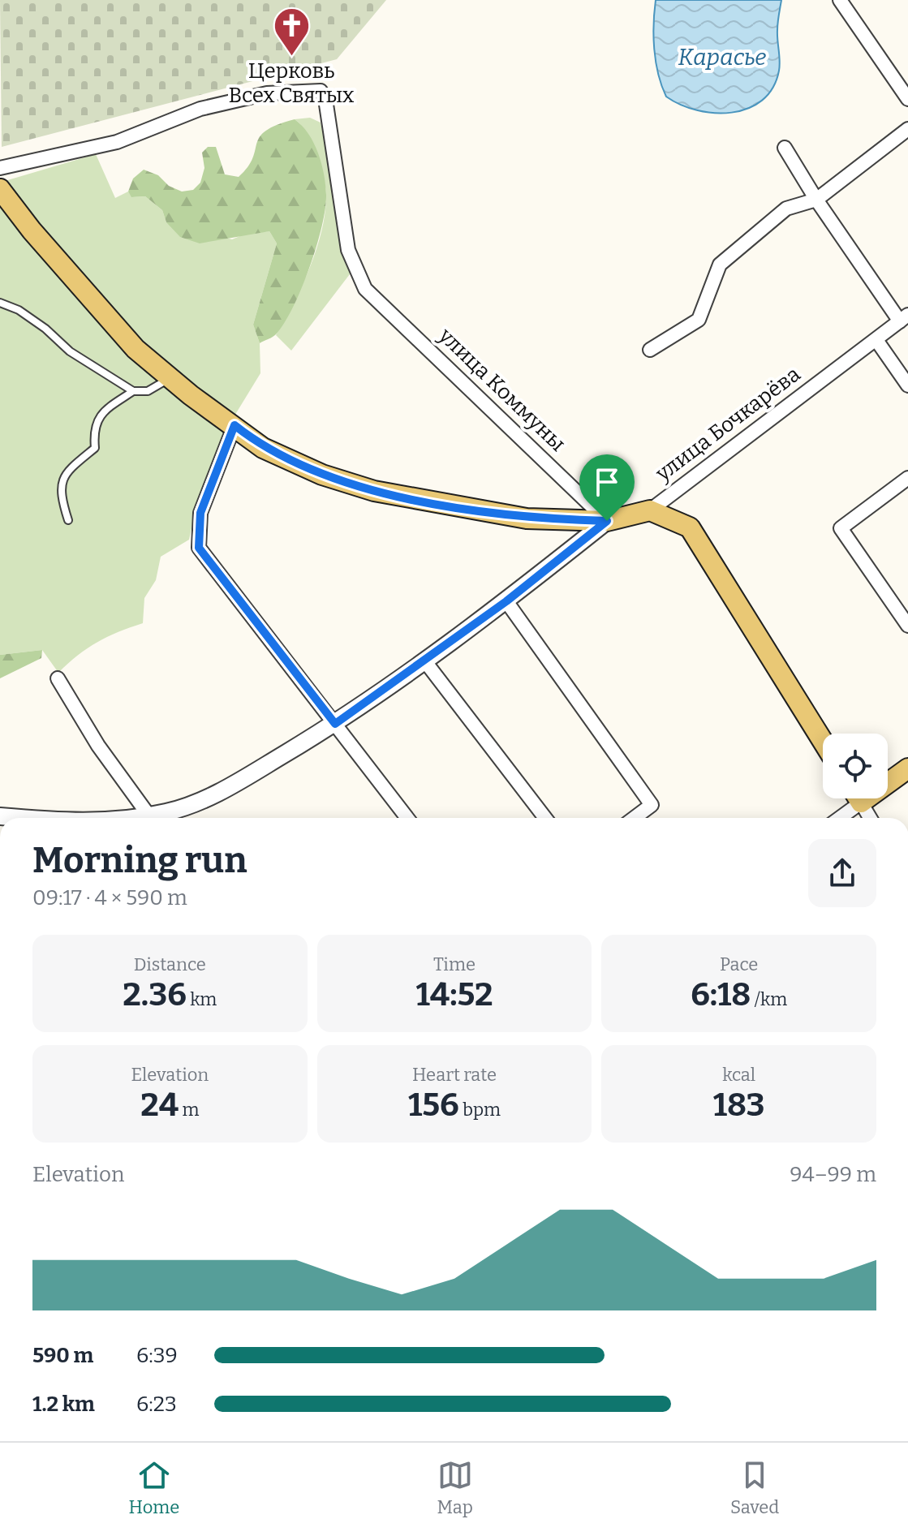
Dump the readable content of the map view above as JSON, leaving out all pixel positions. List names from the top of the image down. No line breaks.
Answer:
{"streets":{"main road":["улица Бочкарёва"],"street":["улица Коммуны"]},"crossings":[["улица Коммуны","улица Бочкарёва"]],"water":["Карасье"],"places":{"church":["Церковь Всех Святых"]},"page":{"heading":["Morning run","09:17 · 4 × 590 m"],"stats":[["Distance","2.36 km"],["Time","14:52"],["Pace","6:18 /km"],["Elevation","24 m"],["Heart rate","156 bpm"],["kcal","183"]],"chart":["Elevation","94–99 m"],"list":[{"name":"590 m","note":"6:39"},{"name":"1.2 km","note":"6:23"}],"tabs":["Home","Map","Saved"]}}
